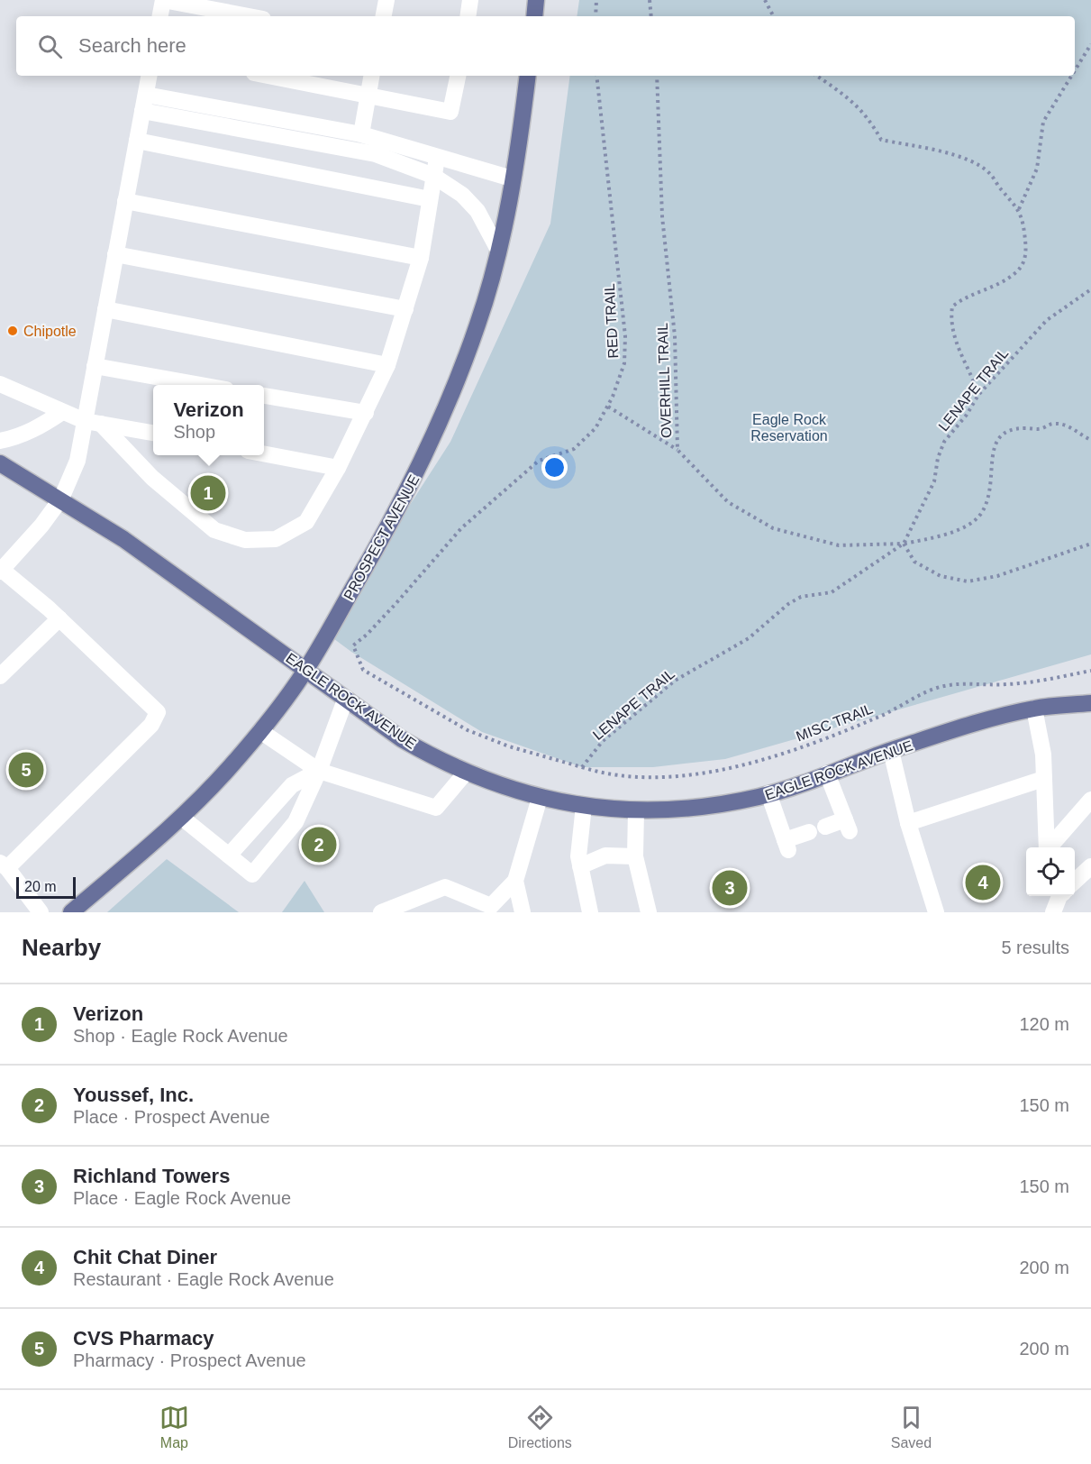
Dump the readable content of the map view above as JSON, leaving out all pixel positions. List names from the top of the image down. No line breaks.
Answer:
{"streets":{"main road":["PROSPECT AVENUE","EAGLE ROCK AVENUE"],"path":["RED TRAIL","OVERHILL TRAIL","LENAPE TRAIL","MISC TRAIL"]},"crossings":[["RED TRAIL","LENAPE TRAIL"],["RED TRAIL","MISC TRAIL"],["OVERHILL TRAIL","LENAPE TRAIL"],["LENAPE TRAIL","MISC TRAIL"],["PROSPECT AVENUE","EAGLE ROCK AVENUE"]],"parks":["Eagle Rock Reservation"],"places":["Chipotle"],"scale_bar":"20 m","page":{"search":"Search here","popup":["Verizon","Shop"],"pins":["1","5","2","4","3"],"scale":"20 m","heading":["Nearby","5 results"],"list":[{"mark":"1","name":"Verizon","note":"Shop · Eagle Rock Avenue","value":"120 m"},{"mark":"2","name":"Youssef, Inc.","note":"Place · Prospect Avenue","value":"150 m"},{"mark":"3","name":"Richland Towers","note":"Place · Eagle Rock Avenue","value":"150 m"},{"mark":"4","name":"Chit Chat Diner","note":"Restaurant · Eagle Rock Avenue","value":"200 m"},{"mark":"5","name":"CVS Pharmacy","note":"Pharmacy · Prospect Avenue","value":"200 m"}],"nav":["Map","Directions","Saved"]}}
